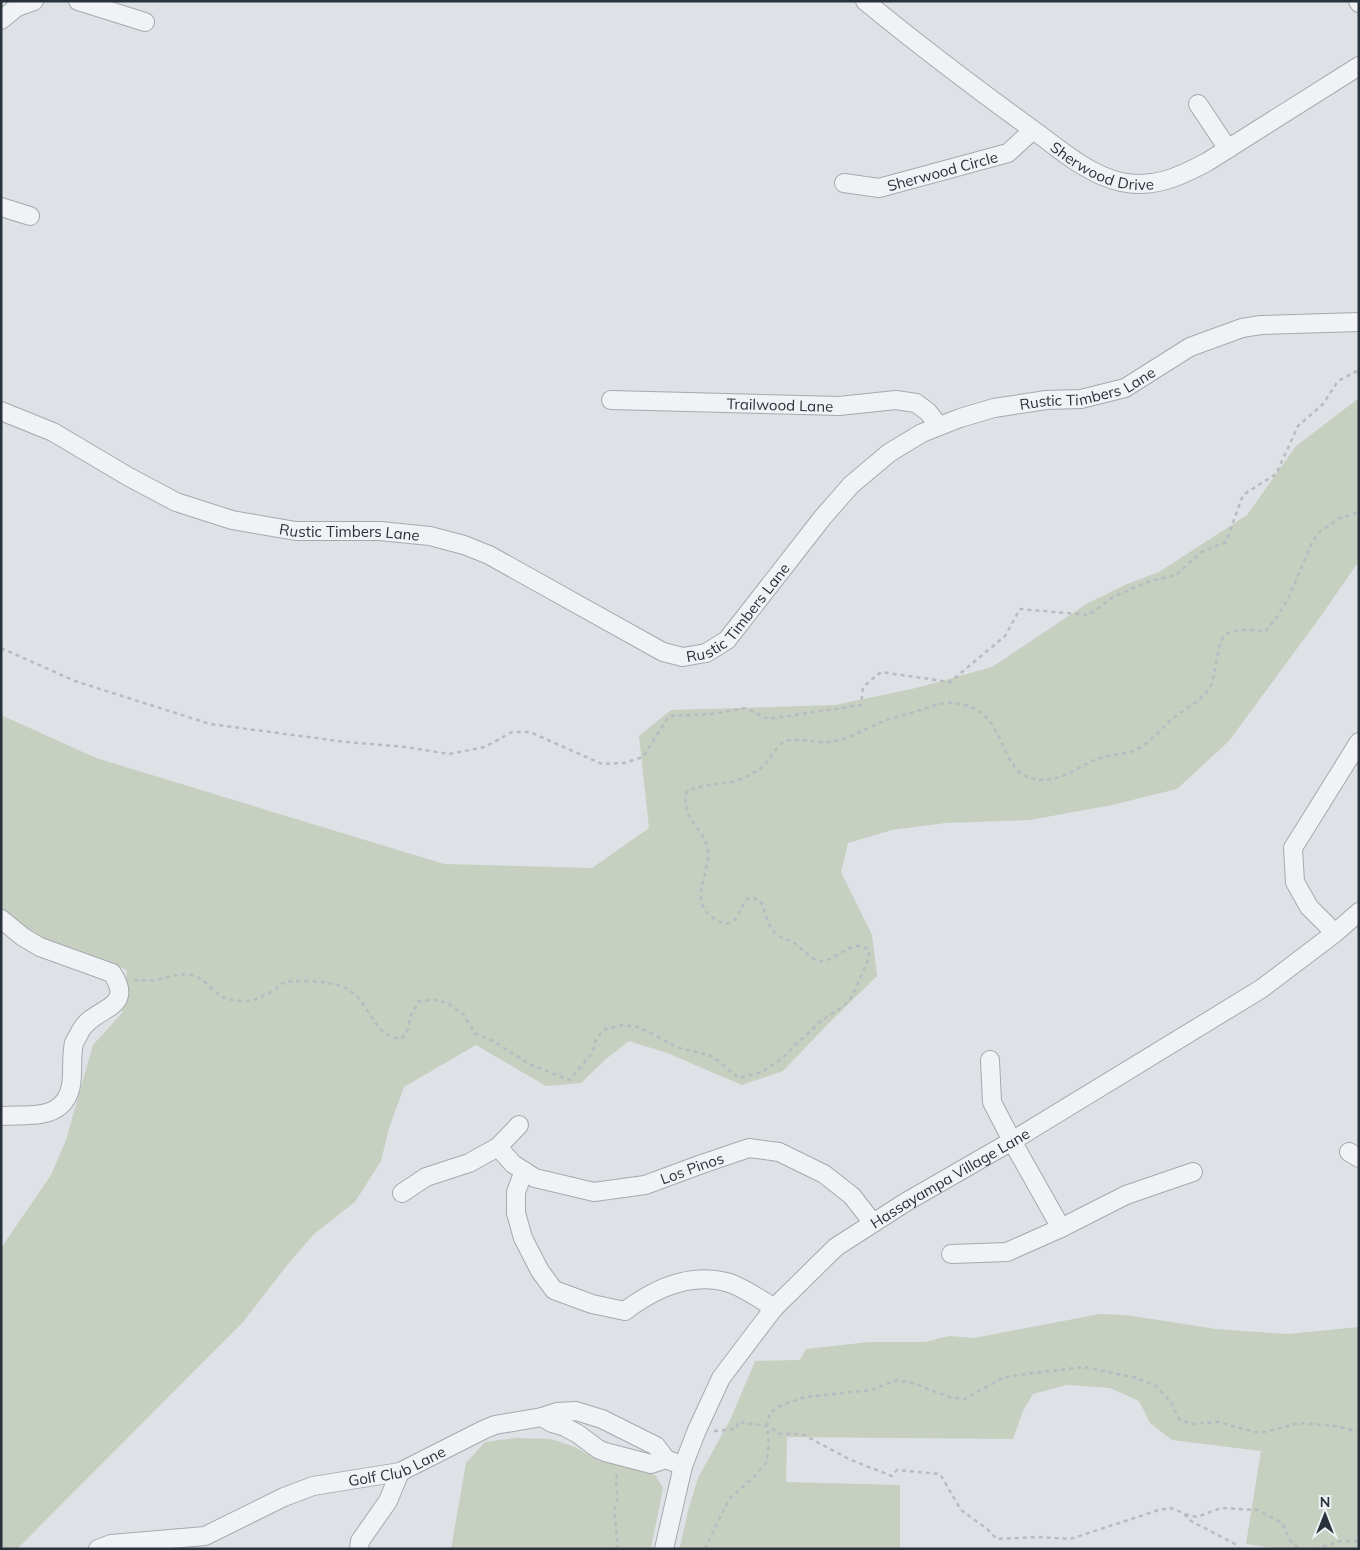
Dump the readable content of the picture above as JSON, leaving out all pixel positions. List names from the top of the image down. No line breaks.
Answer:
{"streets":{"street":["Sherwood Drive","Sherwood Circle","Rustic Timbers Lane","Trailwood Lane","Los Pinos","Hassayampa Village Lane","Golf Club Lane"]},"crossings":[["Sherwood Drive","Sherwood Circle"],["Rustic Timbers Lane","Trailwood Lane"],["Los Pinos","Hassayampa Village Lane"],["Hassayampa Village Lane","Golf Club Lane"]],"north":"top"}
